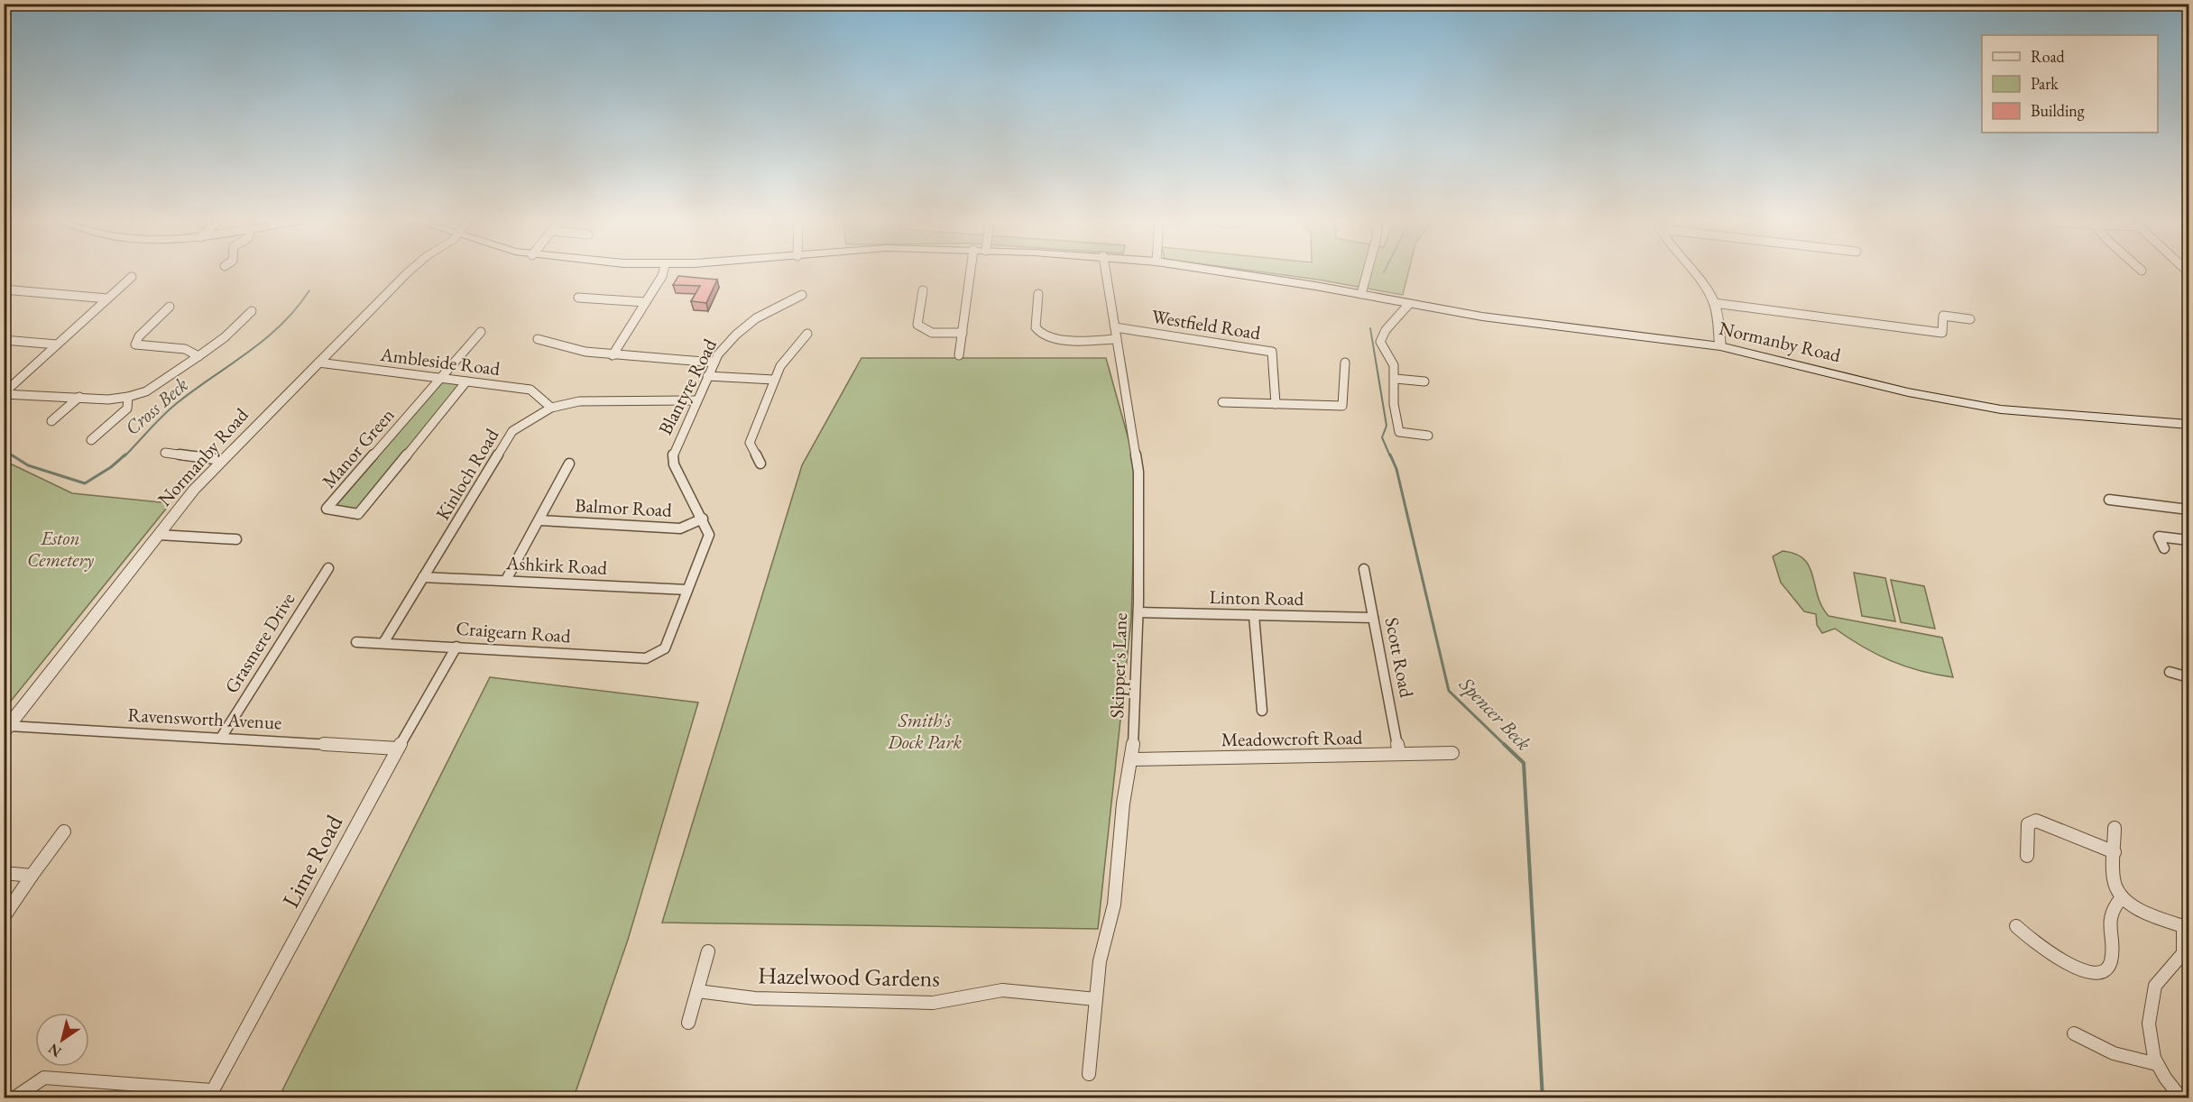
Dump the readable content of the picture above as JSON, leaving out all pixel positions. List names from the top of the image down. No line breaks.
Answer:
{"streets":{"main road":["Normanby Road"],"street":["Westfield Road","Ambleside Road","Blantyre Road","Manor Green","Kinloch Road","Balmor Road","Ashkirk Road","Linton Road","Craigearn Road","Grasmere Drive","Scott Road","Skipper's Lane","Ravensworth Avenue","Meadowcroft Road","Lime Road","Hazelwood Gardens"]},"crossings":[["Westfield Road","Skipper's Lane"],["Normanby Road","Ambleside Road"],["Normanby Road","Ravensworth Avenue"],["Ambleside Road","Manor Green"],["Ambleside Road","Kinloch Road"],["Blantyre Road","Kinloch Road"],["Blantyre Road","Balmor Road"],["Blantyre Road","Ashkirk Road"],["Blantyre Road","Craigearn Road"],["Kinloch Road","Ashkirk Road"],["Kinloch Road","Craigearn Road"],["Linton Road","Scott Road"],["Linton Road","Skipper's Lane"],["Craigearn Road","Lime Road"],["Grasmere Drive","Ravensworth Avenue"],["Scott Road","Meadowcroft Road"],["Skipper's Lane","Meadowcroft Road"],["Skipper's Lane","Hazelwood Gardens"],["Ravensworth Avenue","Lime Road"]],"water":["Cross Beck","Spencer Beck"],"parks":["Eston Cemetery","Smith's Dock Park"],"legend":["Road","Park","Building"],"north":"bottom left"}
